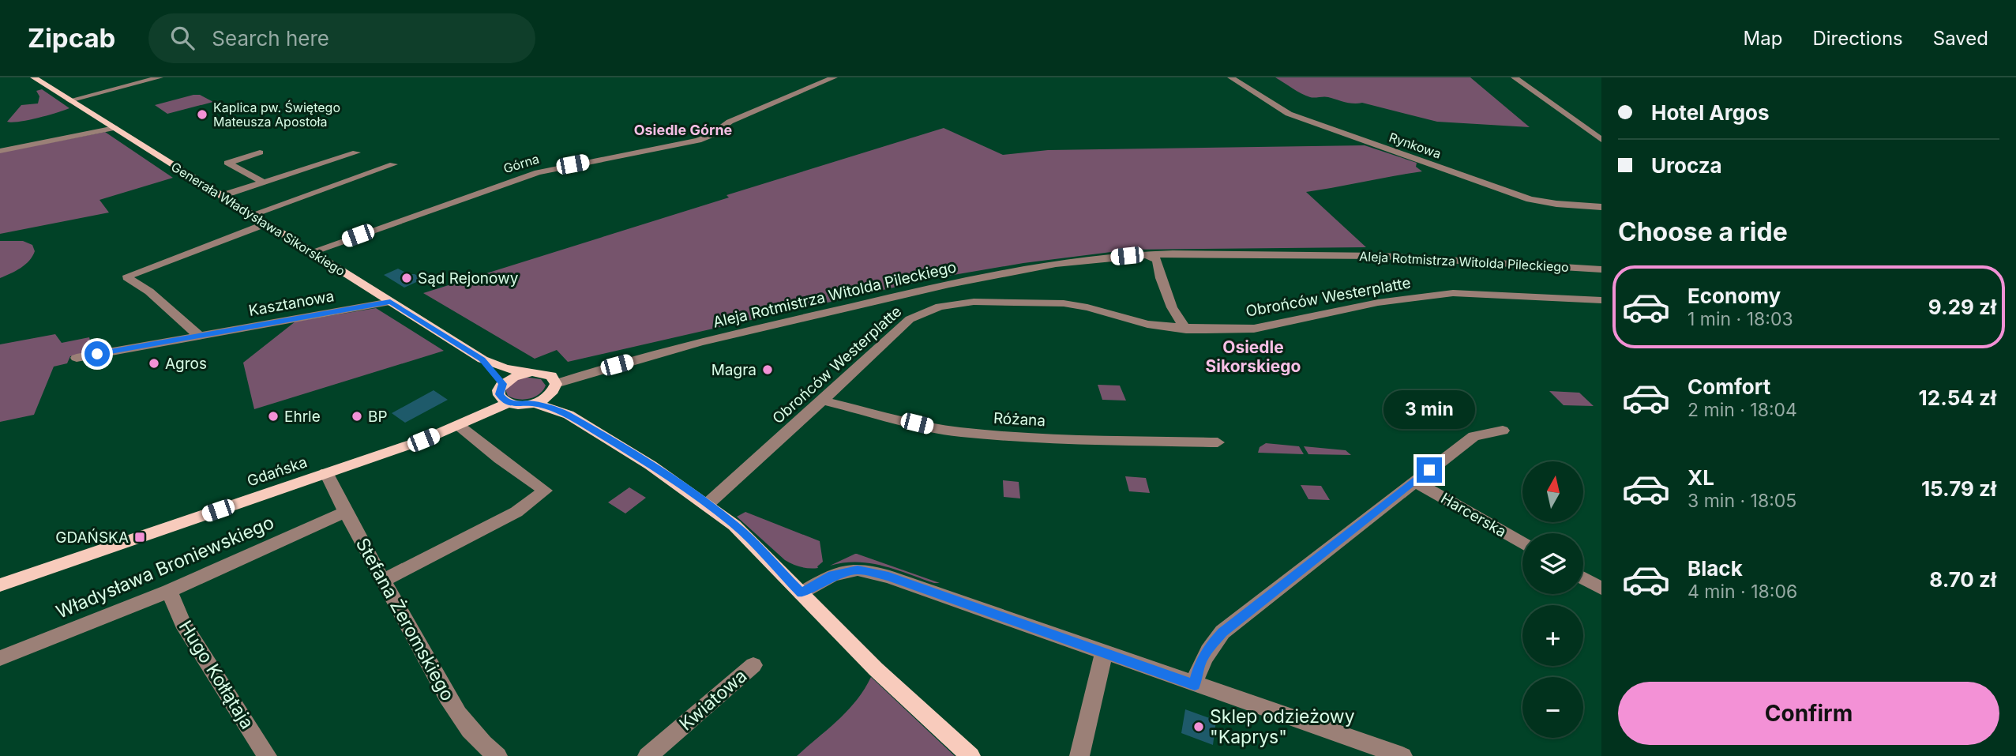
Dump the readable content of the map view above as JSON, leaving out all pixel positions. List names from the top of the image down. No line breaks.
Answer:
{"streets":{"main road":["Generała Władysława Sikorskiego","Gdańska"],"street":["Rynkowa","Górna","Aleja Rotmistrza Witolda Pileckiego","Obrońców Westerplatte","Kasztanowa","Różana","Harcerska","Władysława Broniewskiego","Stefana Żeromskiego","Hugo Kołłątaja","Kwiatowa"]},"crossings":[["Górna","Generała Władysława Sikorskiego"],["Generała Władysława Sikorskiego","Aleja Rotmistrza Witolda Pileckiego"],["Generała Władysława Sikorskiego","Kasztanowa"],["Generała Władysława Sikorskiego","Gdańska"],["Obrońców Westerplatte","Różana"],["Gdańska","Stefana Żeromskiego"],["Władysława Broniewskiego","Stefana Żeromskiego"],["Władysława Broniewskiego","Hugo Kołłątaja"]],"districts":["Osiedle Górne","Osiedle Sikorskiego"],"places":{"other":["Kaplica pw. Świętego Mateusza Apostoła","Sąd Rejonowy","Agros","Magra","Ehrle","BP","Sklep odzieżowy \"Kaprys\""],"transit":["GDAŃSKA"]},"north":"top","page":{"header":"Zipcab","search":"Search here","nav":["Map","Directions","Saved"],"banner":["Hotel Argos","Urocza"],"heading":"Choose a ride","list":[{"name":"Economy","note":"1 min · 18:03","value":"9.29 zł"},{"name":"Comfort","note":"2 min · 18:04","value":"12.54 zł"},{"name":"XL","note":"3 min · 18:05","value":"15.79 zł"},{"name":"Black","note":"4 min · 18:06","value":"8.70 zł"}],"bubble":"3 min","map_buttons":["+","−"],"buttons":"Confirm"}}
